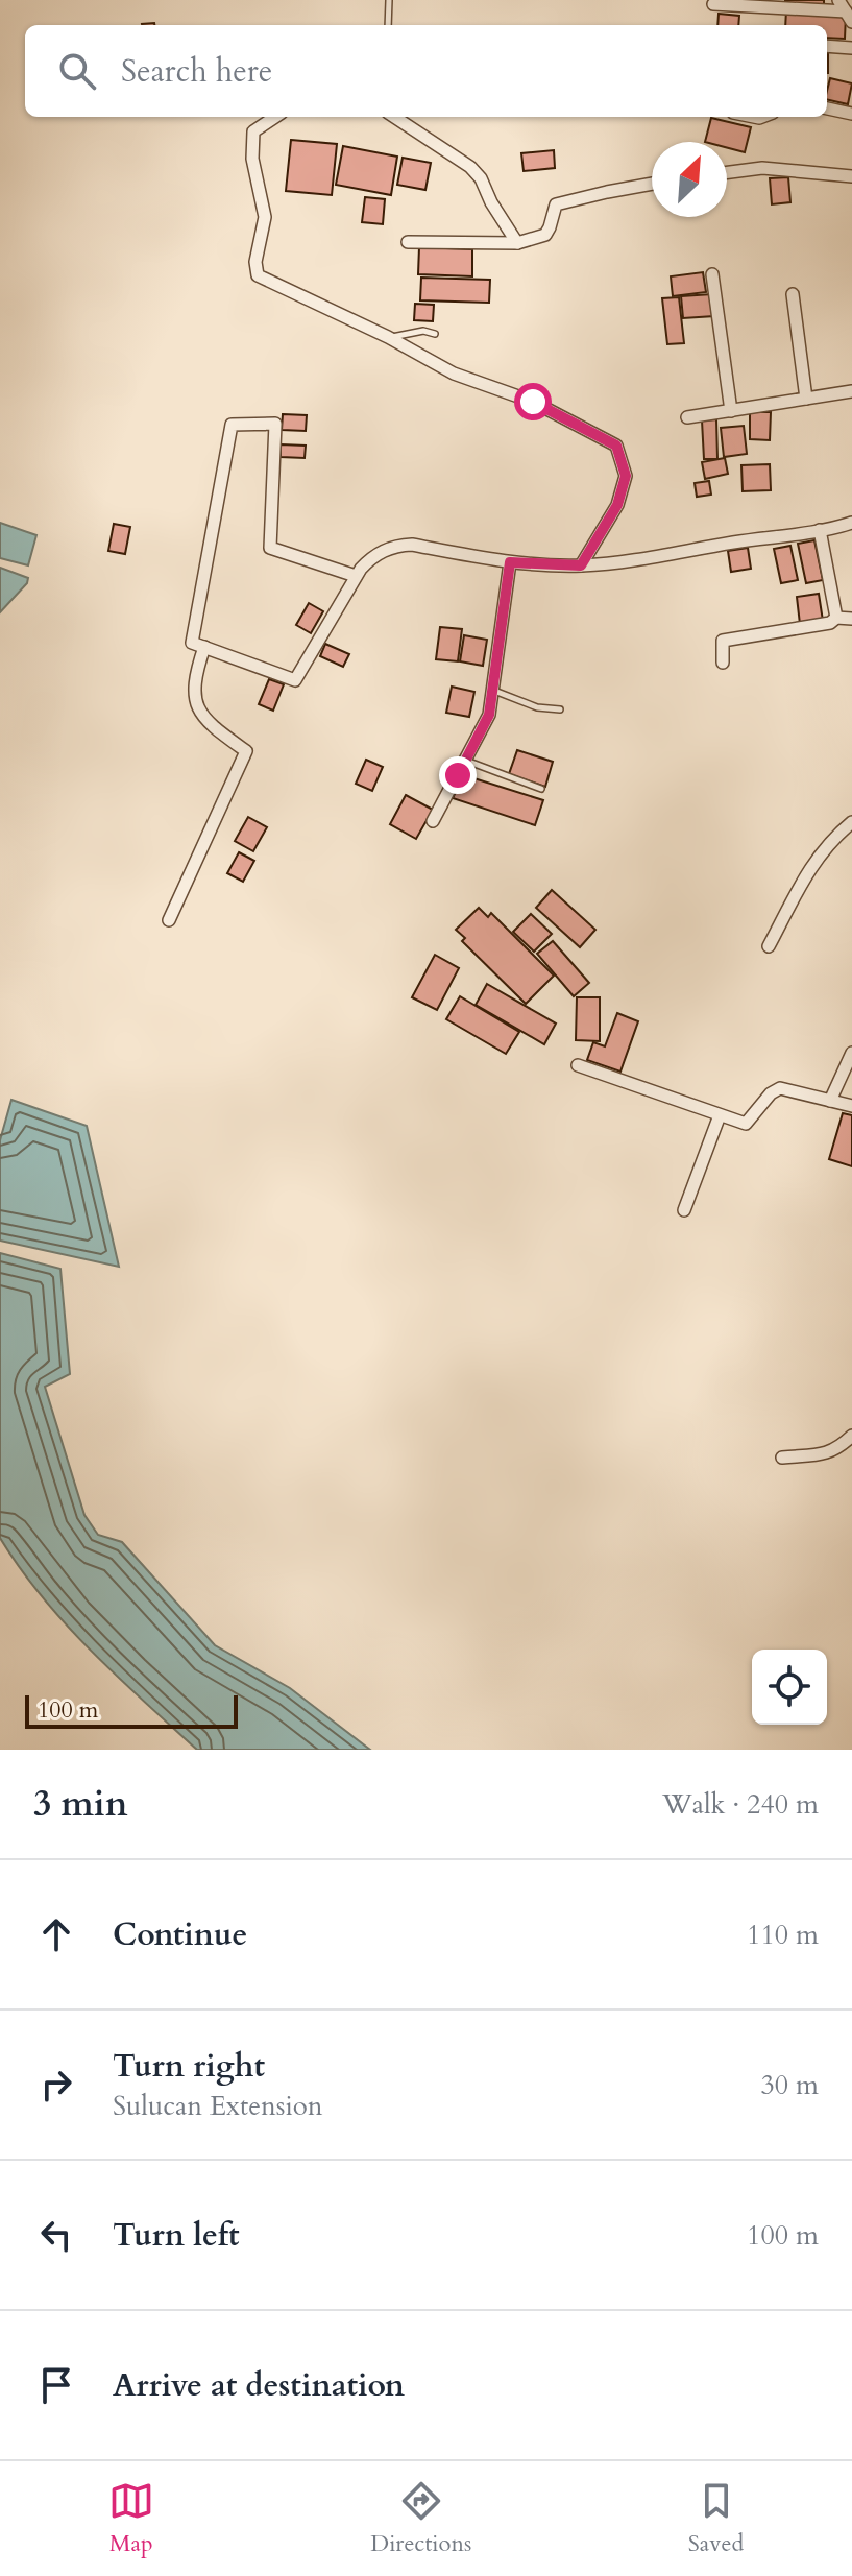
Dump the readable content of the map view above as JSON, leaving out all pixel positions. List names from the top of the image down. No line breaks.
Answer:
{"scale_bar":"100 m","north":"top right","page":{"search":"Search here","scale":"100 m","heading":["3 min","Walk · 240 m"],"list":[["Continue","110 m"],["Turn right","Sulucan Extension","30 m"],["Turn left","100 m"],"Arrive at destination"],"nav":["Map","Directions","Saved"]}}
